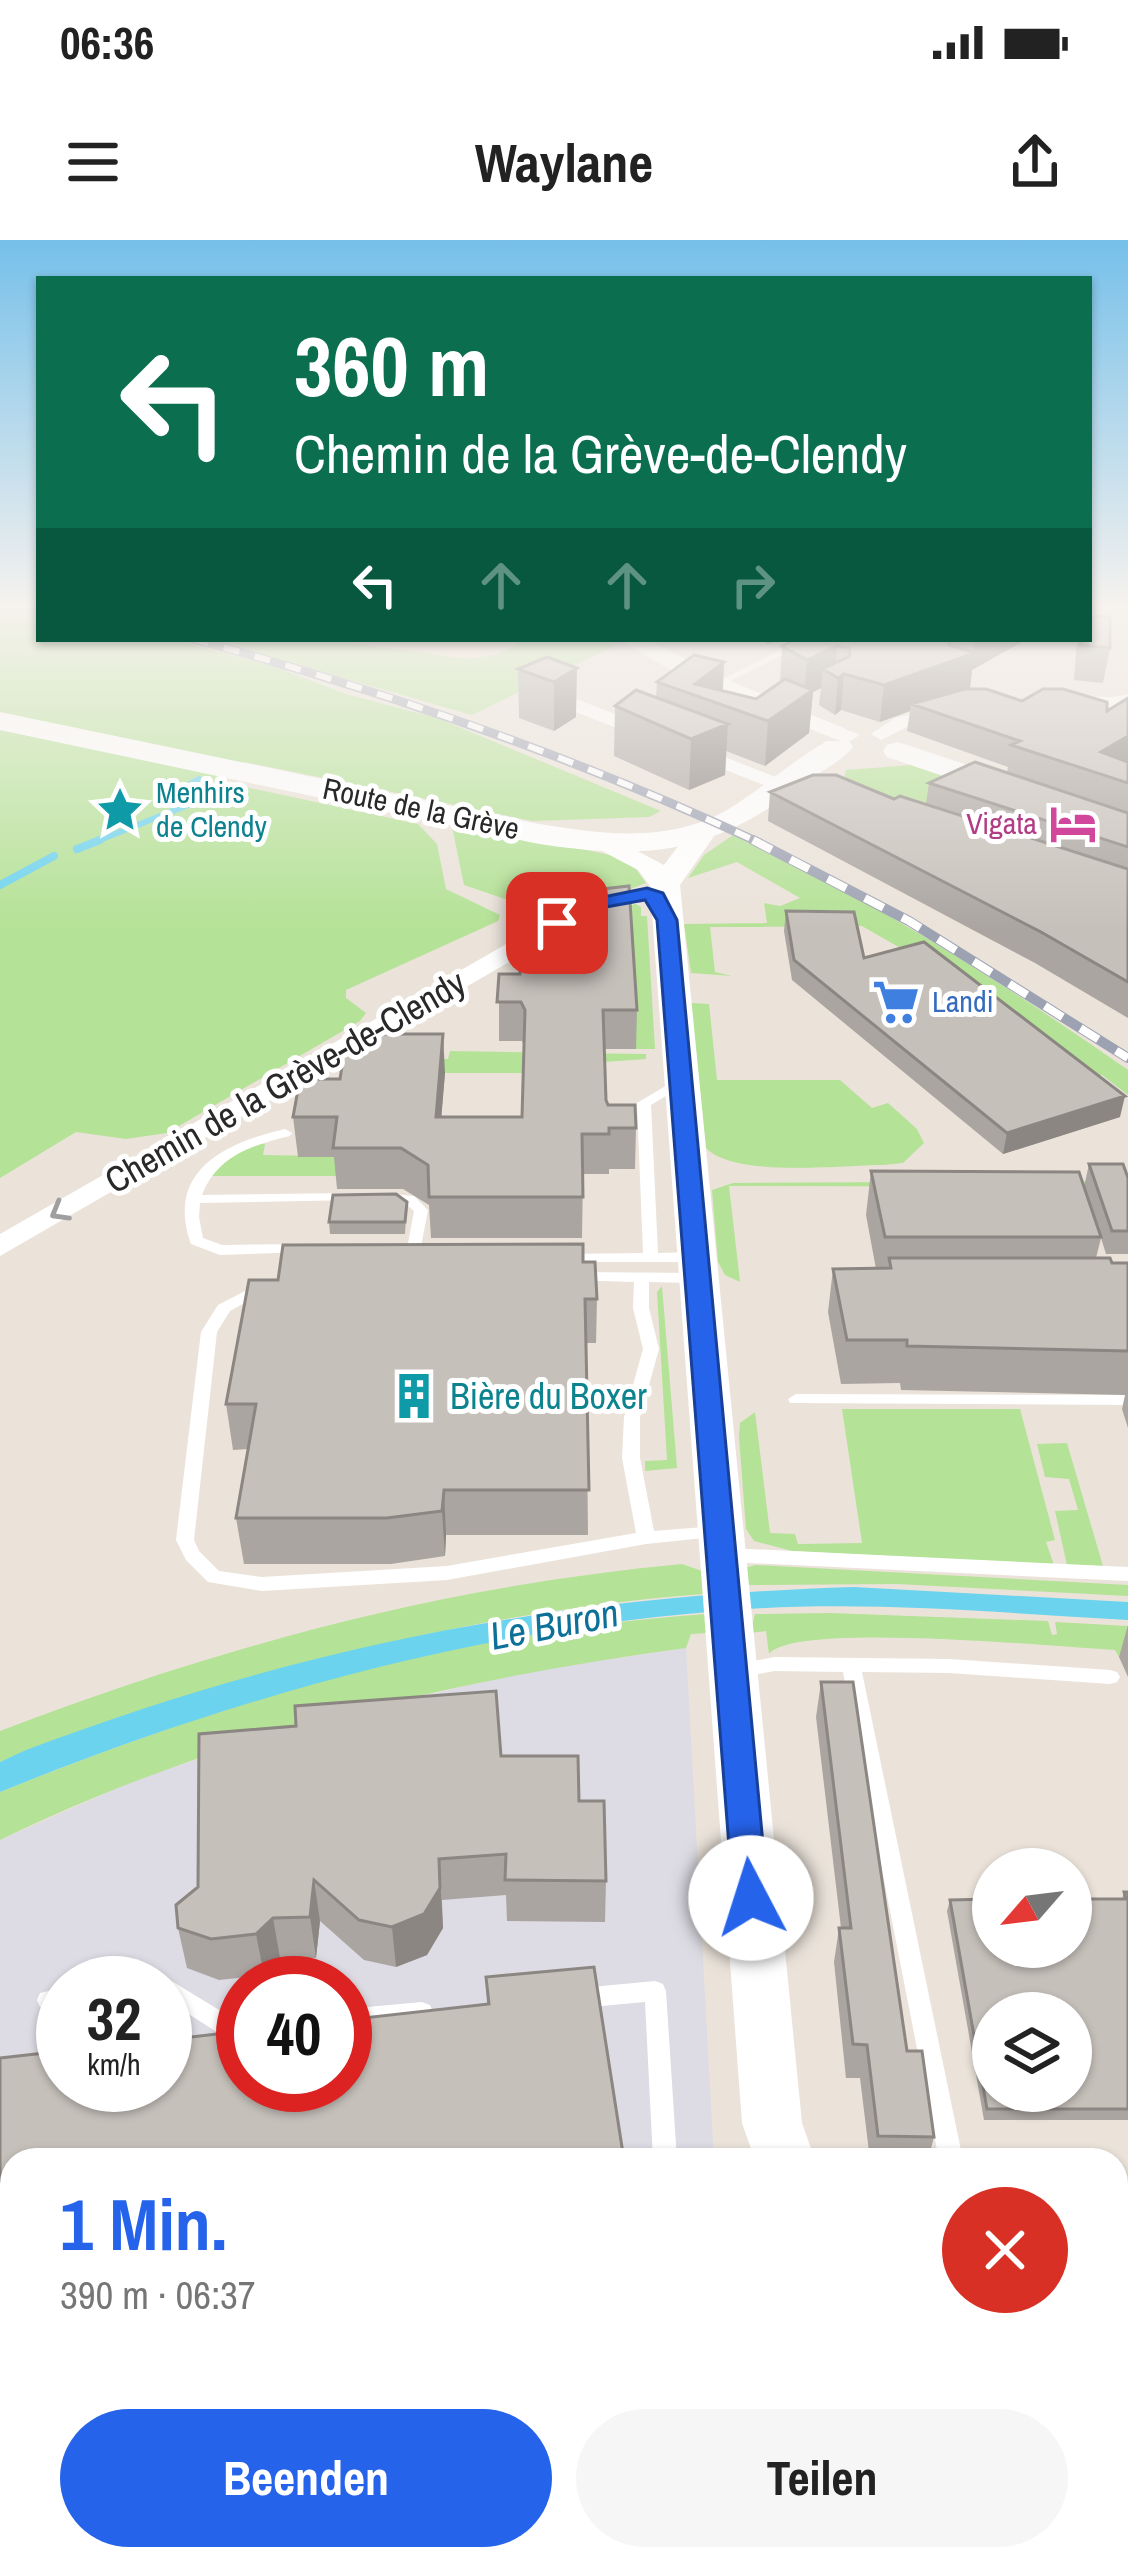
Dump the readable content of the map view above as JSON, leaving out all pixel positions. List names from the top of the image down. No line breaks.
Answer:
{"streets":{"main road":["Route de la Grève"],"street":["Chemin de la Grève-de-Clendy"]},"one_way":["Chemin de la Grève-de-Clendy"],"water":["Le Buron"],"places":{"place":["Menhirs de Clendy"],"hotel":["Vigata"],"supermarket":["Landi"],"building":["Bière du Boxer"]},"north":"bottom left","page":{"status":"06:36","header":"Waylane","turn":["360 m","Chemin de la Grève-de-Clendy"],"speed":"32 km/h","limit":"40","heading":["1 Min.","390 m · 06:37"],"buttons":["Beenden","Teilen"]}}
